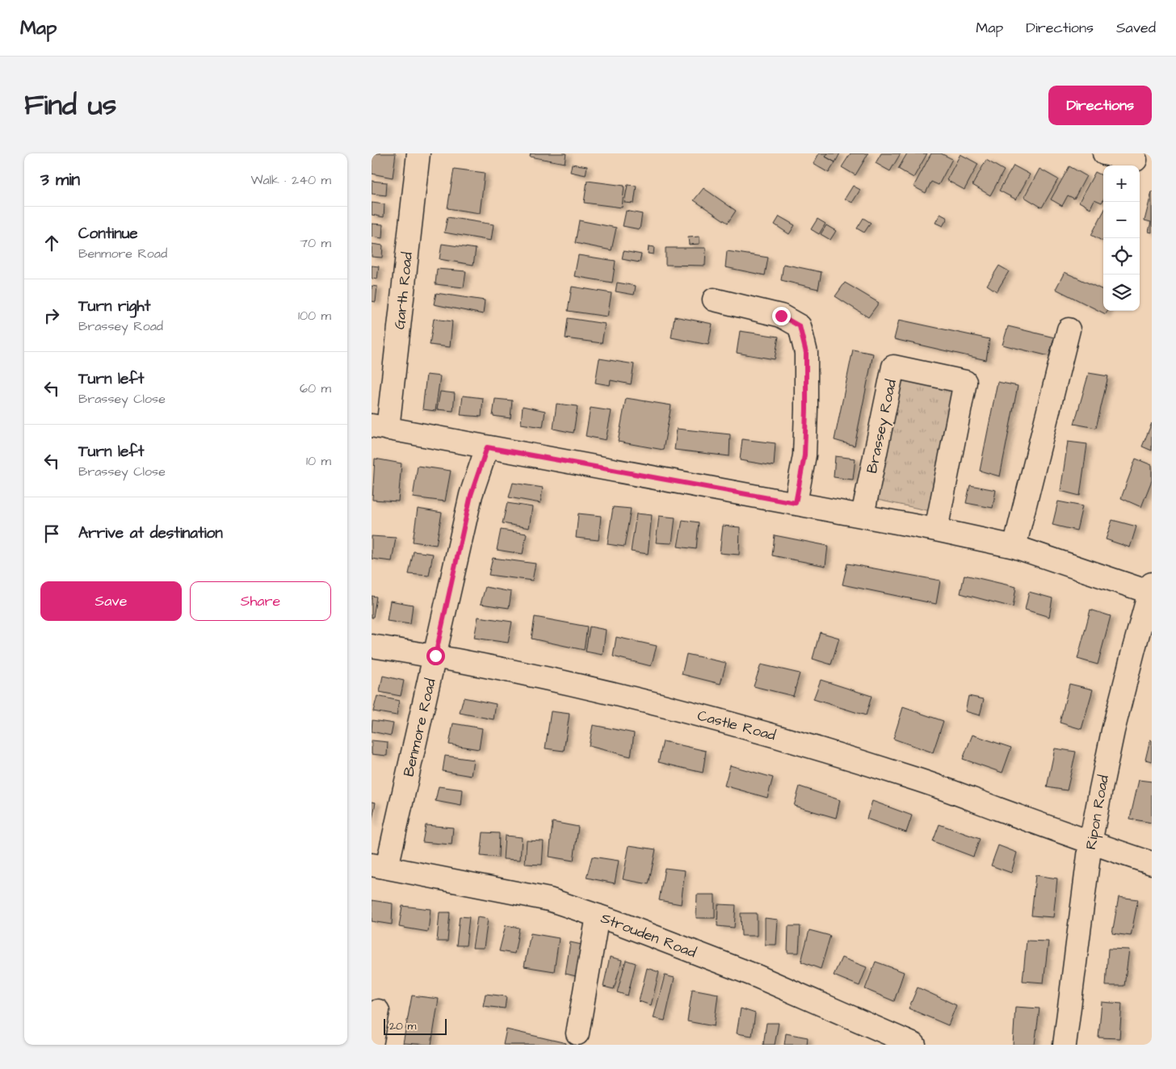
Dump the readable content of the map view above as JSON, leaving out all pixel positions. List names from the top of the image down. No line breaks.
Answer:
{"streets":{"street":["Garth Road","Brassey Road","Castle Road","Benmore Road","Ripon Road","Strouden Road"]},"crossings":[["Castle Road","Benmore Road"],["Castle Road","Ripon Road"],["Benmore Road","Strouden Road"]],"scale_bar":"20 m","page":{"header":"Map","nav":["Map","Directions","Saved"],"title":"Find us","buttons":["Directions",["Save","Share"]],"heading":["3 min","Walk · 240 m"],"map_buttons":["+","−"],"list":[["Continue","Benmore Road","70 m"],["Turn right","Brassey Road","100 m"],["Turn left","Brassey Close","60 m"],["Turn left","Brassey Close","10 m"],"Arrive at destination"],"scale":"20 m"}}
